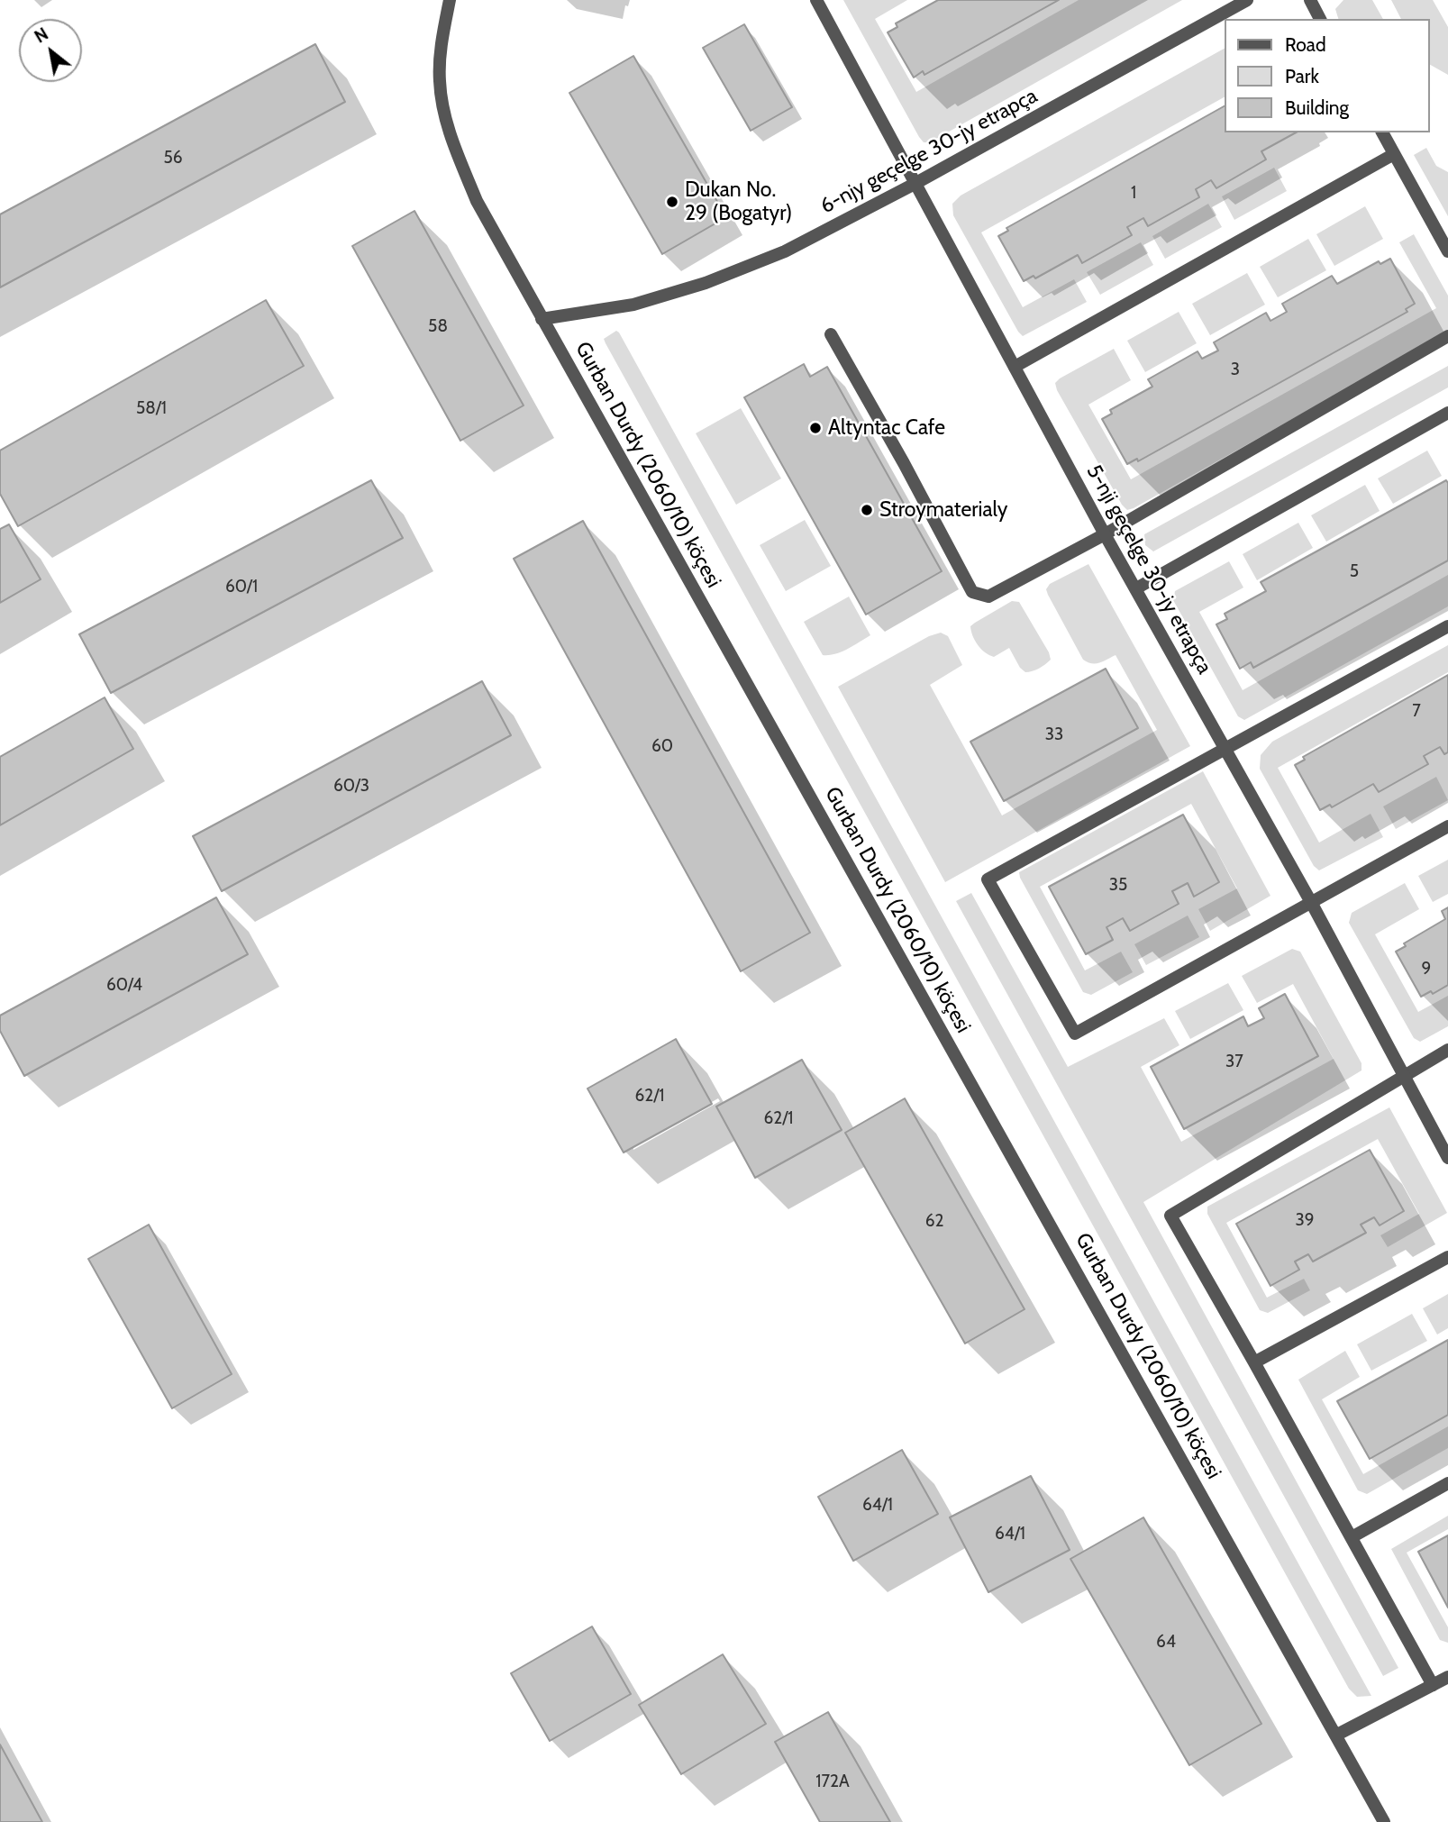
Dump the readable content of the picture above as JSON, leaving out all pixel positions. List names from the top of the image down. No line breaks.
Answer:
{"streets":{"street":["6-njy geçelge 30-jy etrapça","Gurban Durdy (2060/10) köçesi","5-nji geçelge 30-jy etrapça"]},"crossings":[["6-njy geçelge 30-jy etrapça","Gurban Durdy (2060/10) köçesi"],["6-njy geçelge 30-jy etrapça","5-nji geçelge 30-jy etrapça"]],"places":["Dukan No. 29 (Bogatyr)","Altyntac Cafe","Stroymaterialy"],"house_numbers":["56","1","58","3","58/1","5","60/1","7","33","60","60/3","35","9","60/4","37","62/1","62/1","39","62","64/1","64/1","64","172A"],"legend":["Road","Park","Building"],"north":"top left"}
